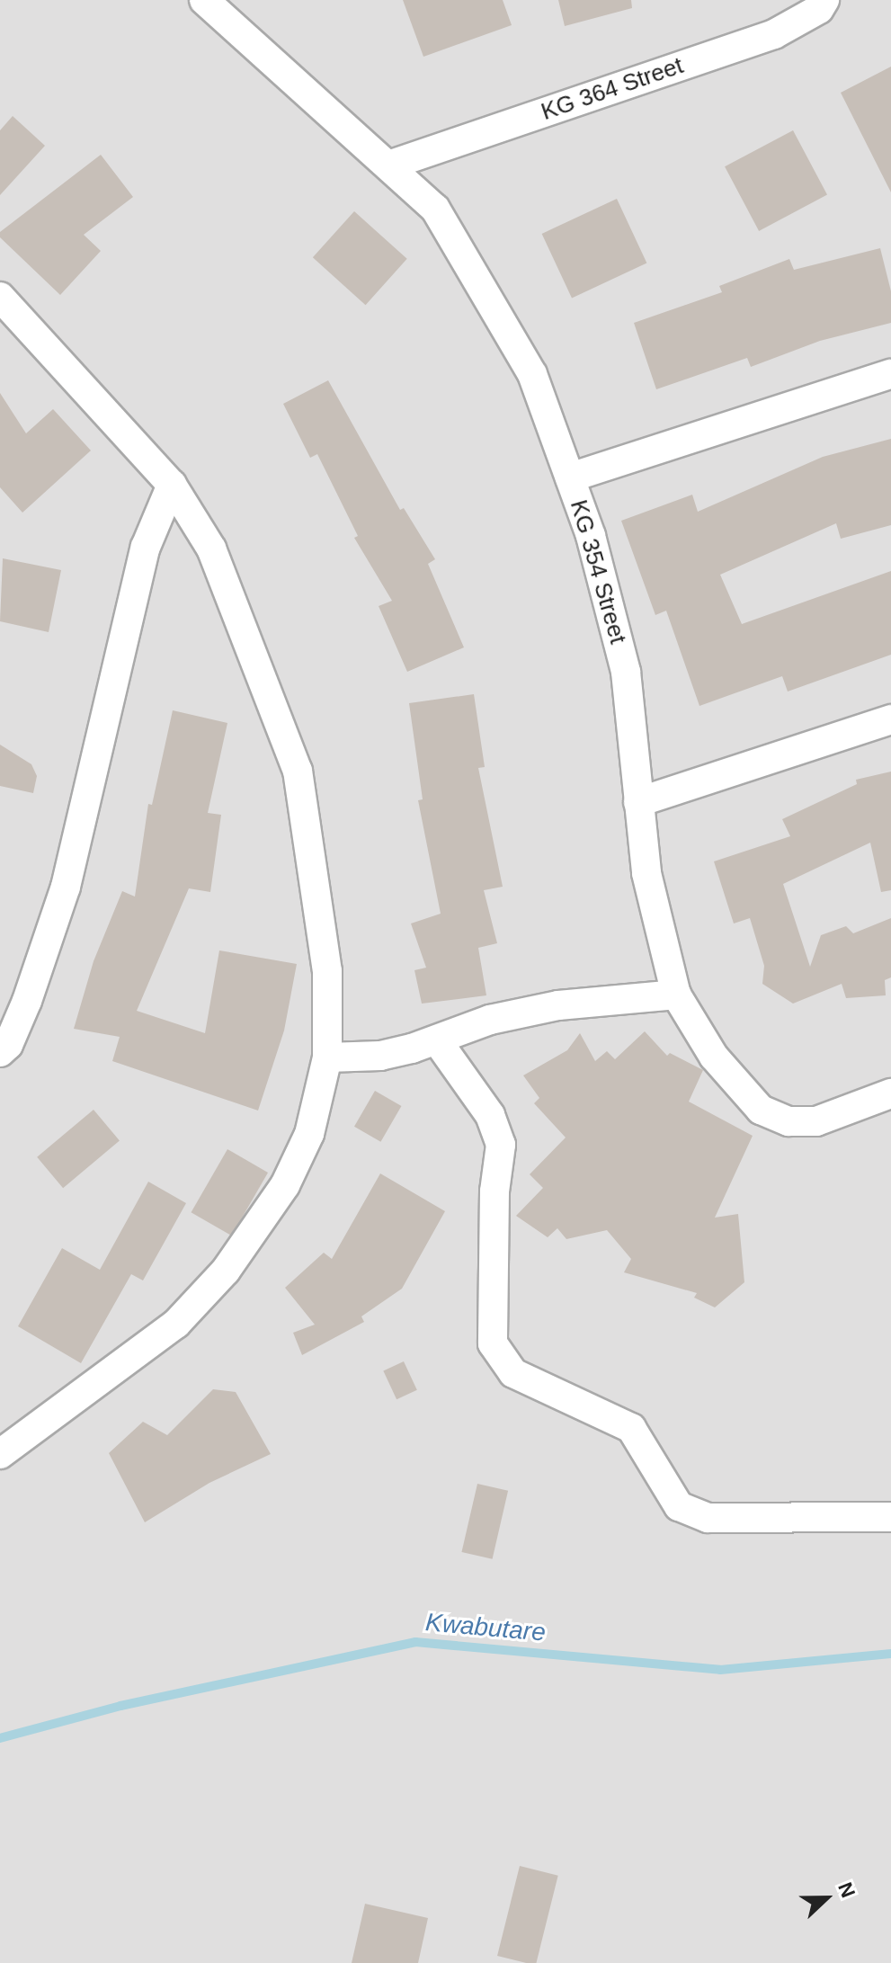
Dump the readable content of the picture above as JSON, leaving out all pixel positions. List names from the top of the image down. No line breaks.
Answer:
{"streets":{"street":["KG 364 Street","KG 354 Street"]},"crossings":[["KG 364 Street","KG 354 Street"]],"water":["Kwabutare"],"north":"right"}
